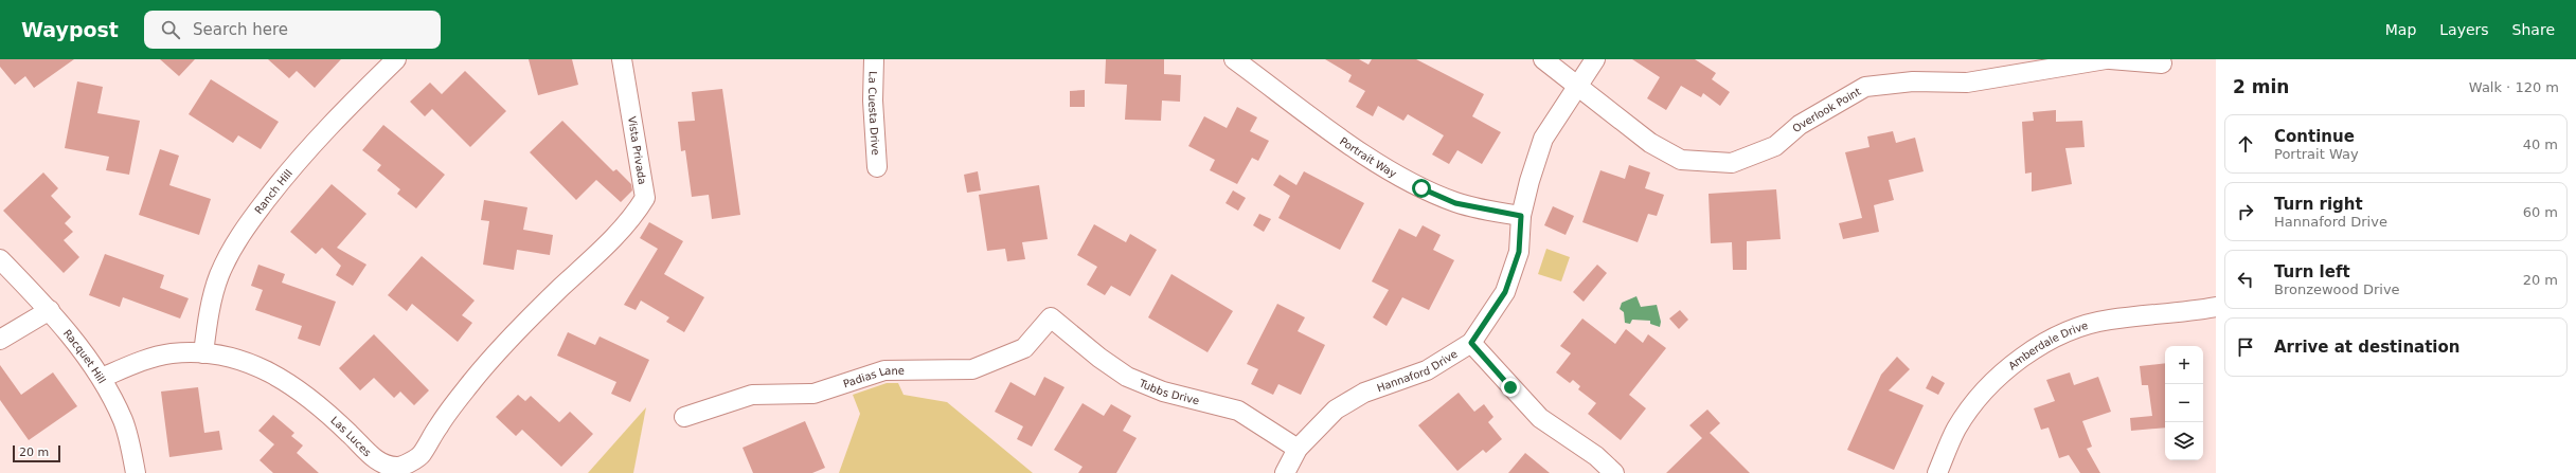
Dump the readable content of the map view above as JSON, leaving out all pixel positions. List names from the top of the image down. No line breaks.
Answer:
{"streets":{"street":["Overlook Point","La Cuesta Drive","Vista Privada","Portrait Way","Ranch Hill","Amberdale Drive","Racquet Hill","Hannaford Drive","Padias Lane","Tubbs Drive","Las Luces"]},"crossings":[["Overlook Point","Hannaford Drive"],["Vista Privada","Las Luces"],["Portrait Way","Hannaford Drive"],["Ranch Hill","Las Luces"],["Racquet Hill","Las Luces"],["Hannaford Drive","Tubbs Drive"],["Padias Lane","Tubbs Drive"]],"scale_bar":"20 m","page":{"header":"Waypost","search":"Search here","nav":["Map","Layers","Share"],"heading":["2 min","Walk · 120 m"],"list":[["Continue","Portrait Way","40 m"],["Turn right","Hannaford Drive","60 m"],["Turn left","Bronzewood Drive","20 m"],"Arrive at destination"],"map_buttons":["+","−"],"scale":"20 m"}}
